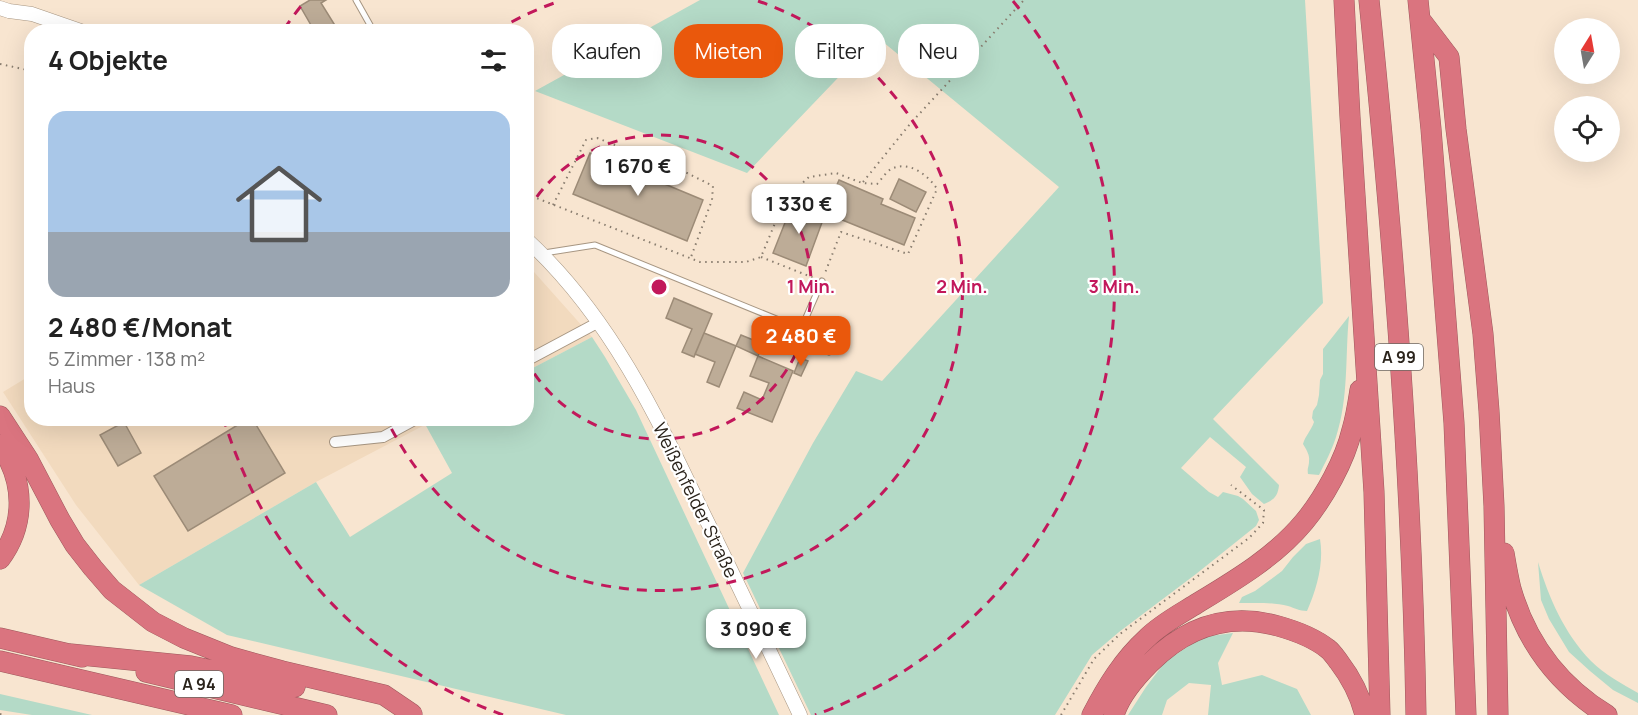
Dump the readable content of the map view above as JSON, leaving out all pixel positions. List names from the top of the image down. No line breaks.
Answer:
{"streets":{"highway":["A 99","A 94"],"street":["Weißenfelder Straße"]},"north":"top","page":{"chip":["Kaufen","Mieten","Filter","Neu"],"heading":"4 Objekte","list":[{"name":"2 480 €/Monat","note":"5 Zimmer · 138 m² · Haus"}],"price":["1 670 €","1 330 €","2 480 €","3 090 €"]},"rings":["1 Min.","2 Min.","3 Min."]}
